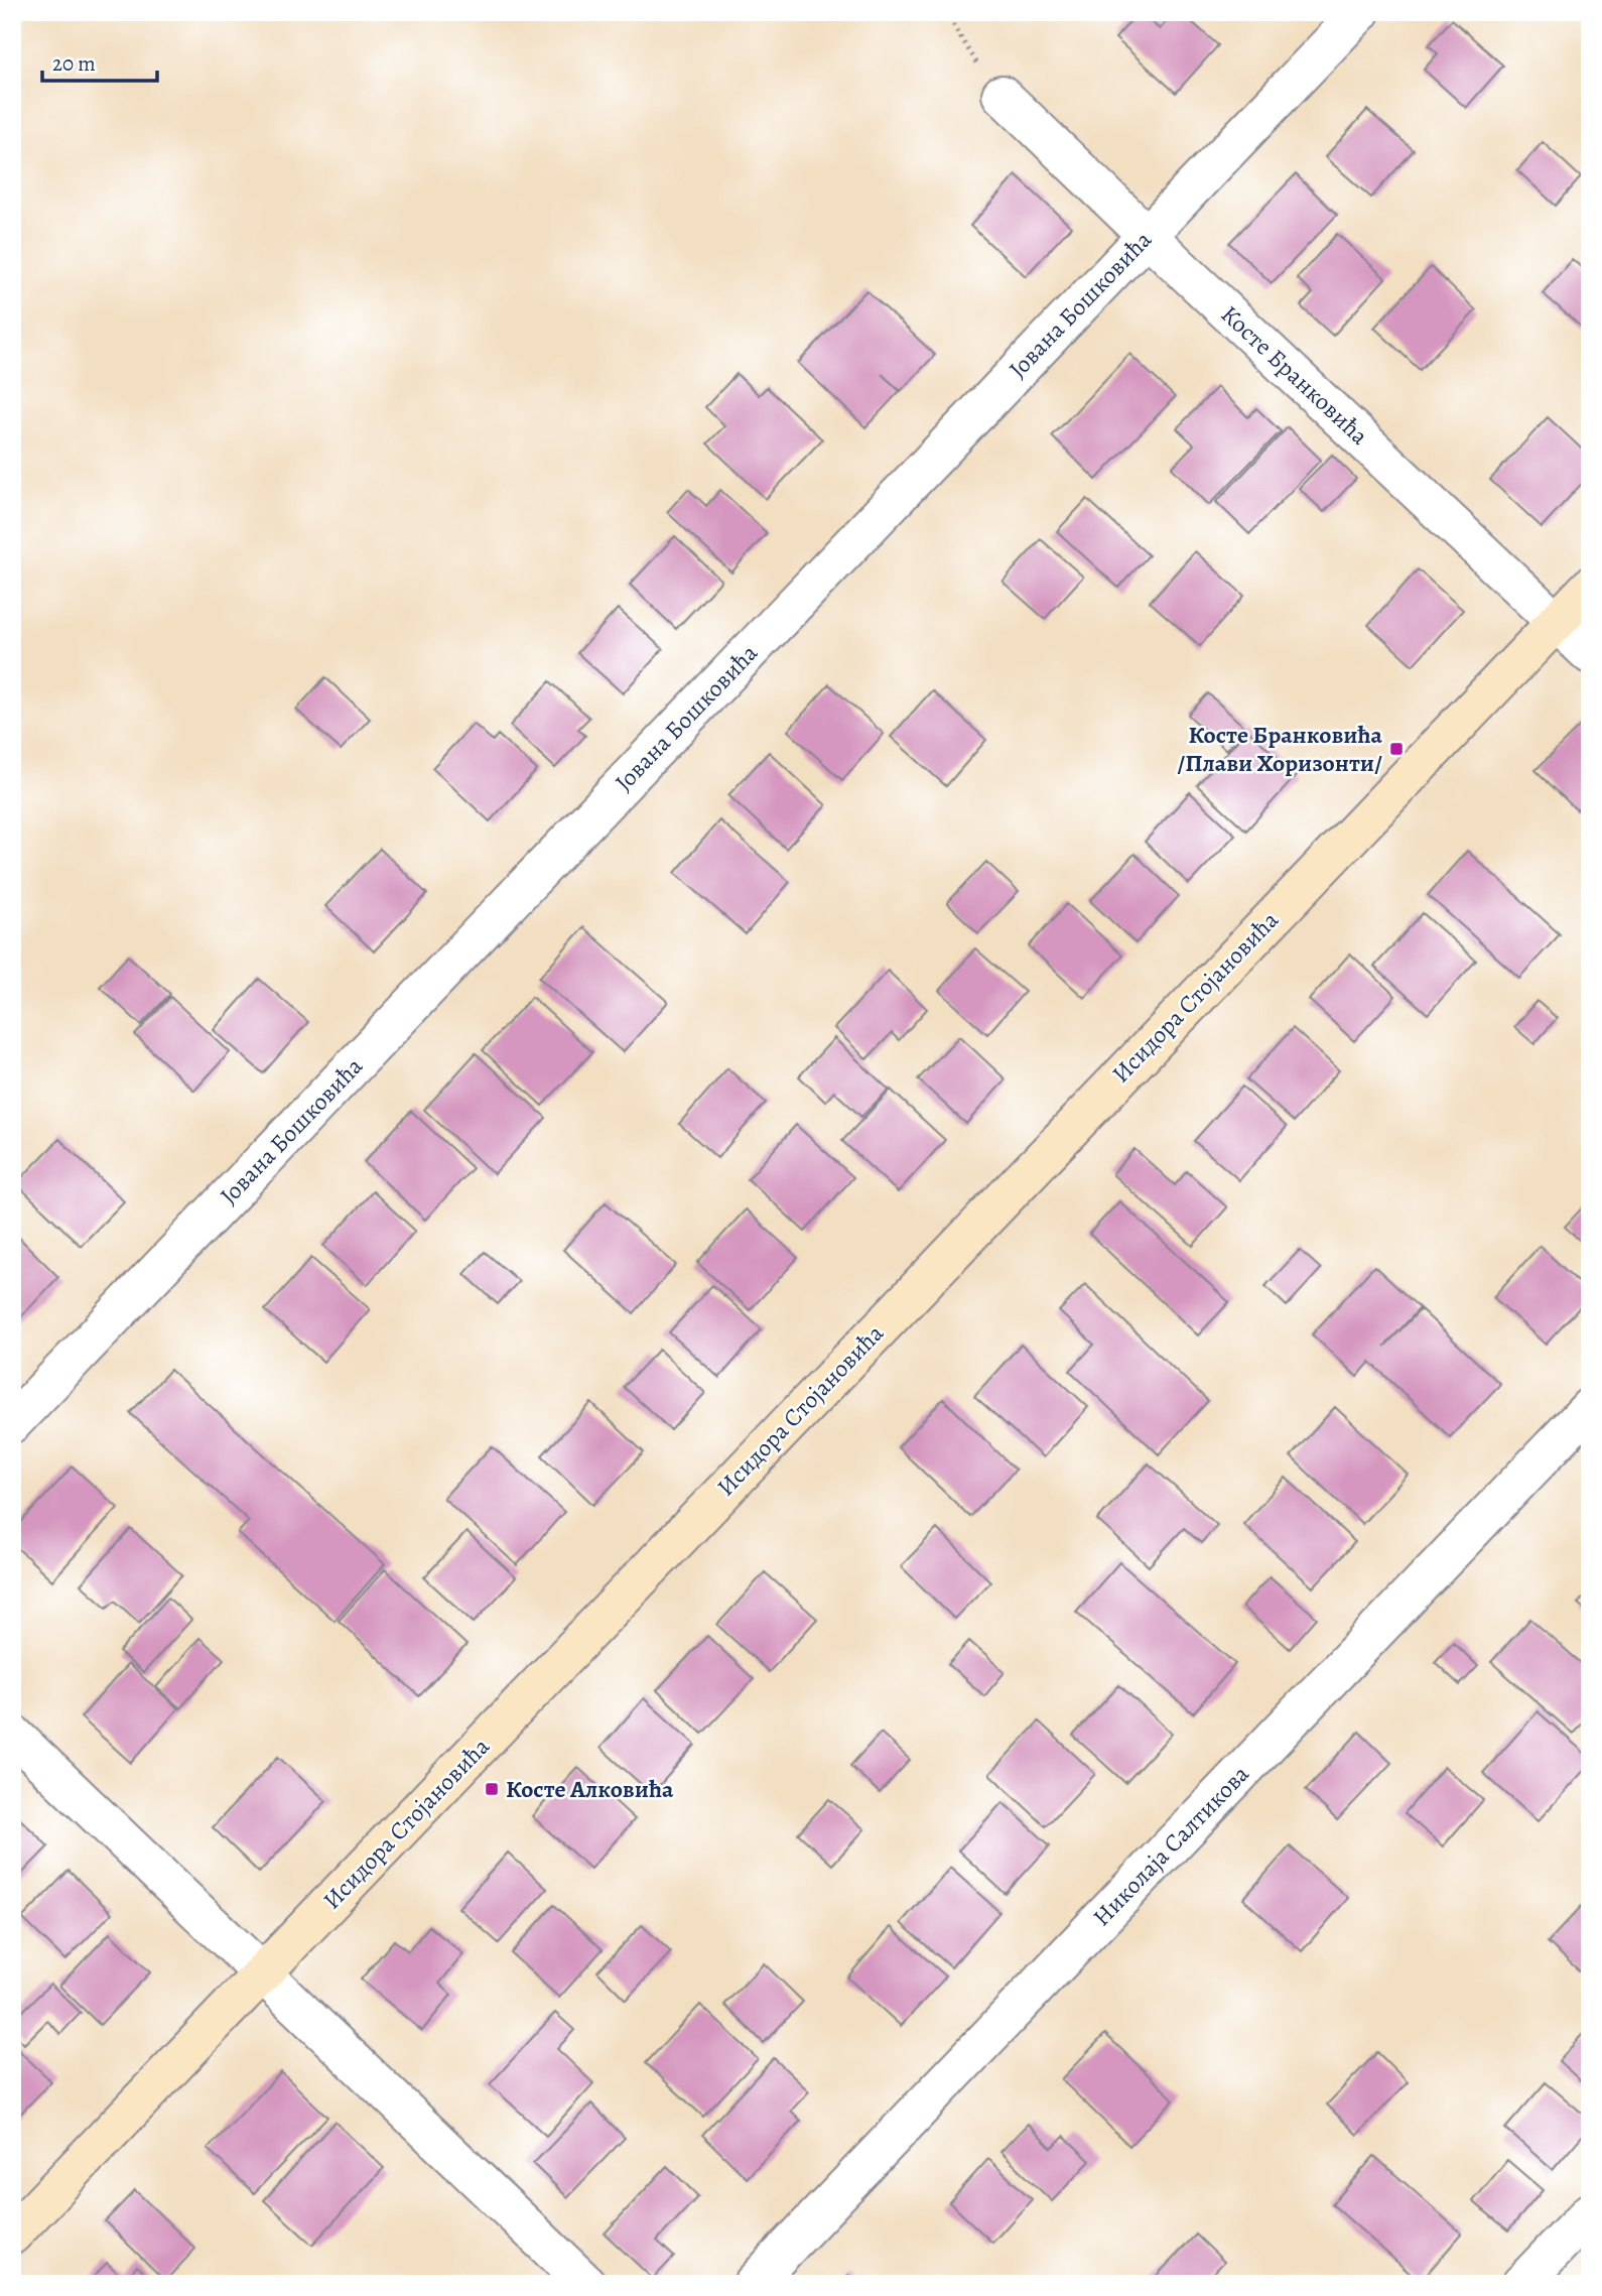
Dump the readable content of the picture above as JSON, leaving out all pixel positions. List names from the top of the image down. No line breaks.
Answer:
{"streets":{"street":["Јована Бошковића","Косте Бранковића","Исидора Стојановића","Николаја Салтикова"]},"crossings":[["Јована Бошковића","Косте Бранковића"],["Косте Бранковића","Исидора Стојановића"]],"places":{"transit":["Косте Бранковића /Плави Хоризонти/","Косте Алковића"]},"scale_bar":"20 m"}
